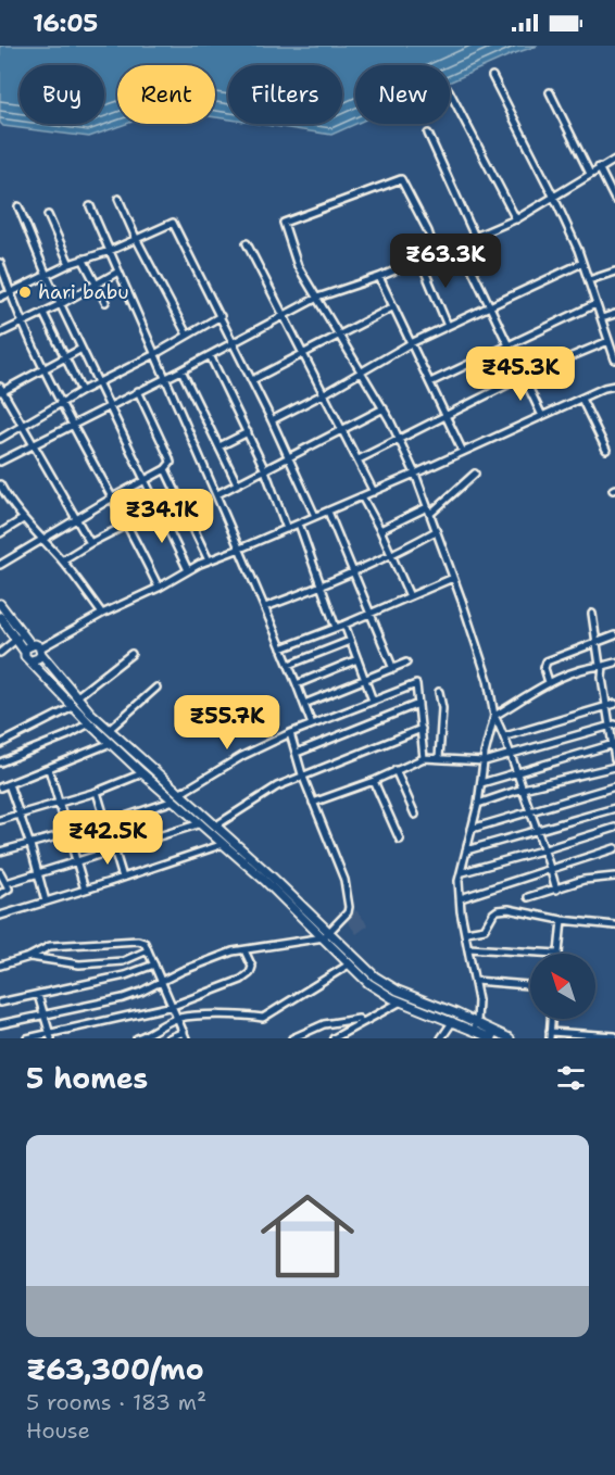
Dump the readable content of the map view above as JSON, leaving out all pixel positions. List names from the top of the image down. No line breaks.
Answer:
{"places":["hari babu"],"north":"top left","page":{"status":"16:05","chip":["Buy","Rent","Filters","New"],"price":["₹63.3K","₹45.3K","₹34.1K","₹55.7K","₹42.5K"],"heading":"5 homes","list":[{"name":"₹63,300/mo","note":"5 rooms · 183 m² · House"}]}}
